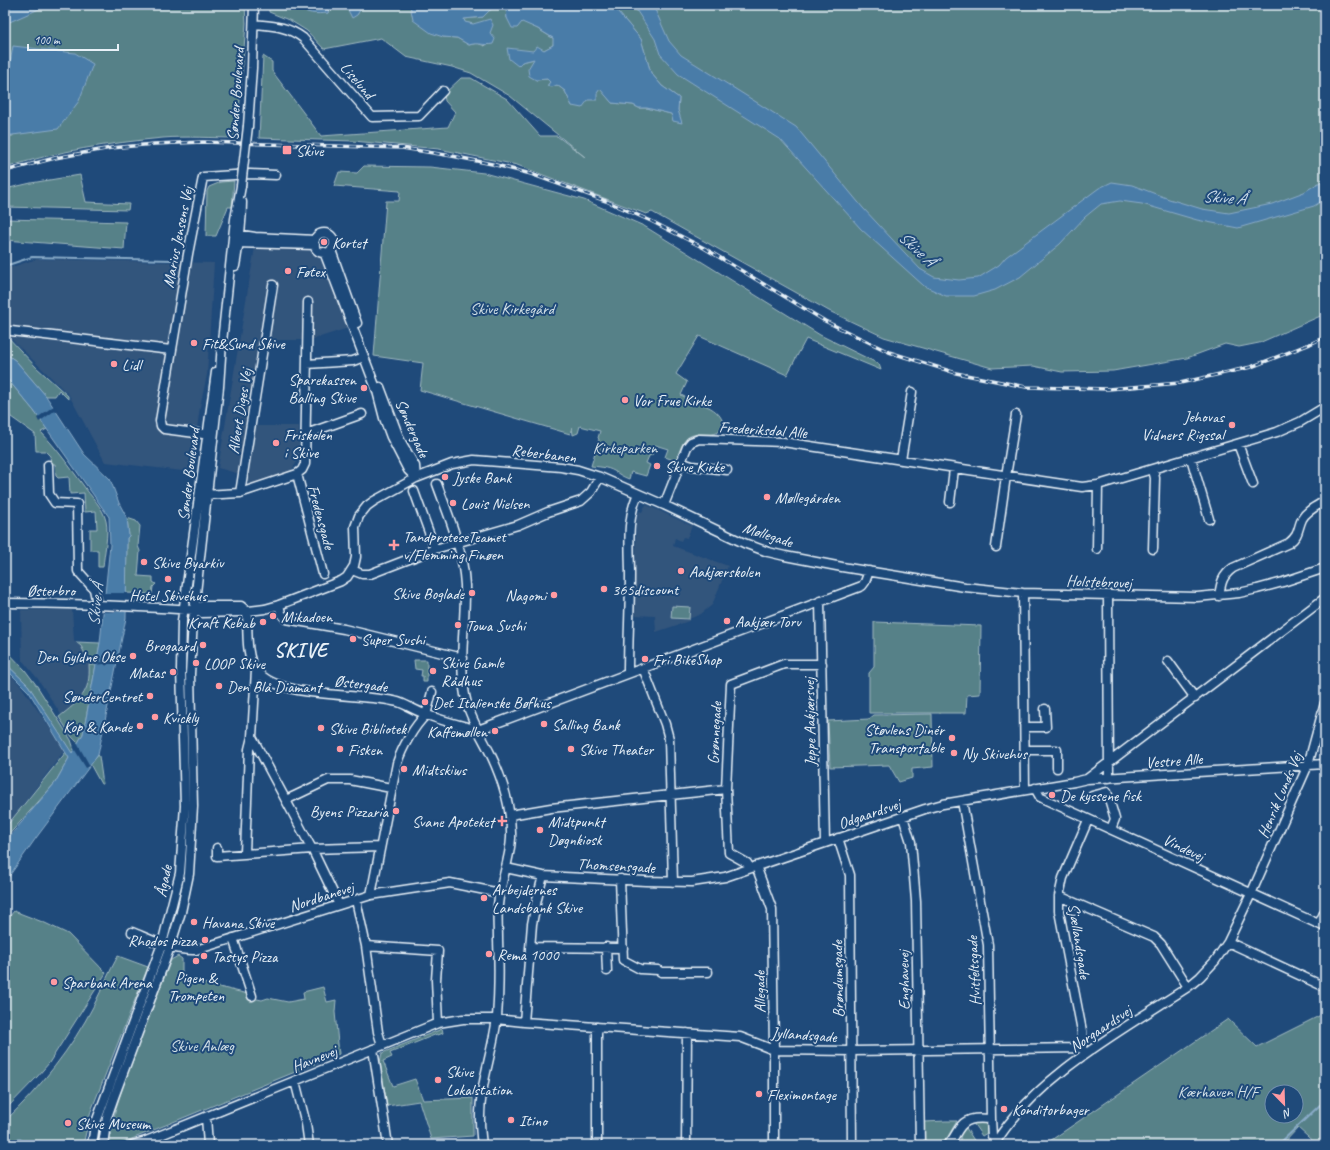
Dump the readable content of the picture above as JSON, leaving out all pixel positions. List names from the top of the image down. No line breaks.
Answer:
{"streets":{"street":["Liselund","Sønder Boulevard","Marius Jensens Vej","Albert Diges Vej","Søndergade","Frederiksdal Alle","Reberbanen","Fredensgade","Møllegade","Holstebrovej","Østerbro","Østergade","Jeppe Aakjærsvej","Grønnegade","Vestre Alle","Henrik Lunds Vej","Odgaardsvej","Vindevej","Thomsensgade","Ågade","Nordbanevej","Sjællandsgade","Hvitfeltsgade","Brøndumsgade","Enghavevej","Allegade","Norgaardsvej","Jyllandsgade","Havnevej"]},"crossings":[["Liselund","Sønder Boulevard"],["Sønder Boulevard","Marius Jensens Vej"],["Sønder Boulevard","Østerbro"],["Sønder Boulevard","Ågade"],["Søndergade","Reberbanen"],["Frederiksdal Alle","Reberbanen"],["Frederiksdal Alle","Møllegade"],["Reberbanen","Møllegade"],["Møllegade","Holstebrovej"],["Østerbro","Østergade"],["Østerbro","Ågade"],["Jeppe Aakjærsvej","Grønnegade"],["Jeppe Aakjærsvej","Odgaardsvej"],["Grønnegade","Odgaardsvej"],["Grønnegade","Allegade"],["Vestre Alle","Henrik Lunds Vej"],["Vestre Alle","Odgaardsvej"],["Vestre Alle","Vindevej"],["Henrik Lunds Vej","Vindevej"],["Henrik Lunds Vej","Norgaardsvej"],["Odgaardsvej","Thomsensgade"],["Odgaardsvej","Hvitfeltsgade"],["Odgaardsvej","Brøndumsgade"],["Odgaardsvej","Enghavevej"],["Odgaardsvej","Allegade"],["Vindevej","Sjællandsgade"],["Vindevej","Norgaardsvej"],["Ågade","Nordbanevej"],["Sjællandsgade","Norgaardsvej"],["Sjællandsgade","Jyllandsgade"],["Hvitfeltsgade","Norgaardsvej"],["Hvitfeltsgade","Jyllandsgade"],["Brøndumsgade","Jyllandsgade"],["Enghavevej","Jyllandsgade"],["Allegade","Jyllandsgade"],["Norgaardsvej","Jyllandsgade"],["Jyllandsgade","Havnevej"]],"districts":["SKIVE"],"water":["Skive Å"],"parks":["Skive Kirkegård","Kirkeparken","Skive Anlæg","Kærhaven H/F"],"places":{"transit":["Skive"],"other":["Kortet","Føtex","Fit&Sund Skive","Lidl","Sparekassen Balling Skive","Vor Frue Kirke","Jehovas Vidners Rigssal","Friskolen i Skive","Skive Kirke","Jyske Bank","Møllegården","Louis Nielsen","Skive Byarkiv","Aakjærskolen","Hotel Skivehus","365discount","Skive Boglade","Nagomi","Mikadoen","Aakjær Torv","Kraft Kebab","Towa Sushi","Super Sushi","Brogaard","Den Gyldne Okse","Fri BikeShop","LOOP Skive","Skive Gamle Rådhus","Matas","Den Blå Diamant","SønderCentret","Det Italienske Bøfhus","Kvickly","Salling Bank","Kop & Kande","Skive Bibliotek","Kaffemøllen","Støvlens Dinér Transportable","Fisken","Skive Theater","Ny Skivehus","Midtskiws","De kyssene fisk","Byens Pizzaria","Midtpunkt Døgnkiosk","Arbejdernes Landsbank Skive","Havana Skive","Rhodos pizza","Rema 1000","Tastys Pizza","Pigen & Trompeten","Sparbank Arena","Skive Lokalstation","Fleximontage","Konditorbager","Itino","Skive Museum"],"health":["TandproteseTeamet v/Flemming Finøen","Svane Apoteket"]},"scale_bar":"100 m","north":"bottom right"}
